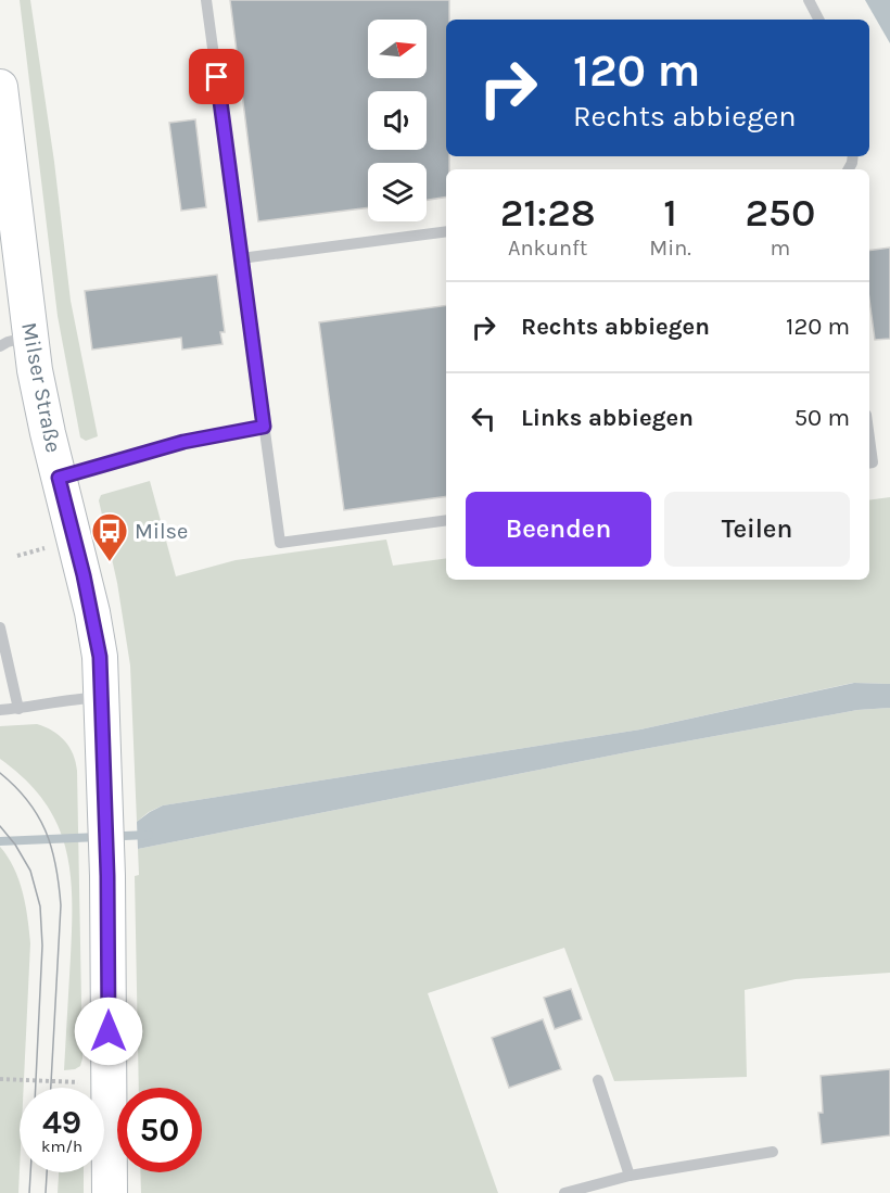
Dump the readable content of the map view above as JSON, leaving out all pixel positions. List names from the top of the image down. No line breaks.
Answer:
{"streets":{"main road":["Milser Straße"]},"places":{"bus stop":["Milse"]},"north":"right","page":{"turn":["120 m","Rechts abbiegen"],"eta":["21:28","Ankunft","1","Min.","250","m"],"list":[{"name":"Rechts abbiegen","value":"120 m"},{"name":"Links abbiegen","value":"50 m"}],"buttons":["Beenden","Teilen"],"speed":"49 km/h","limit":"50"}}
